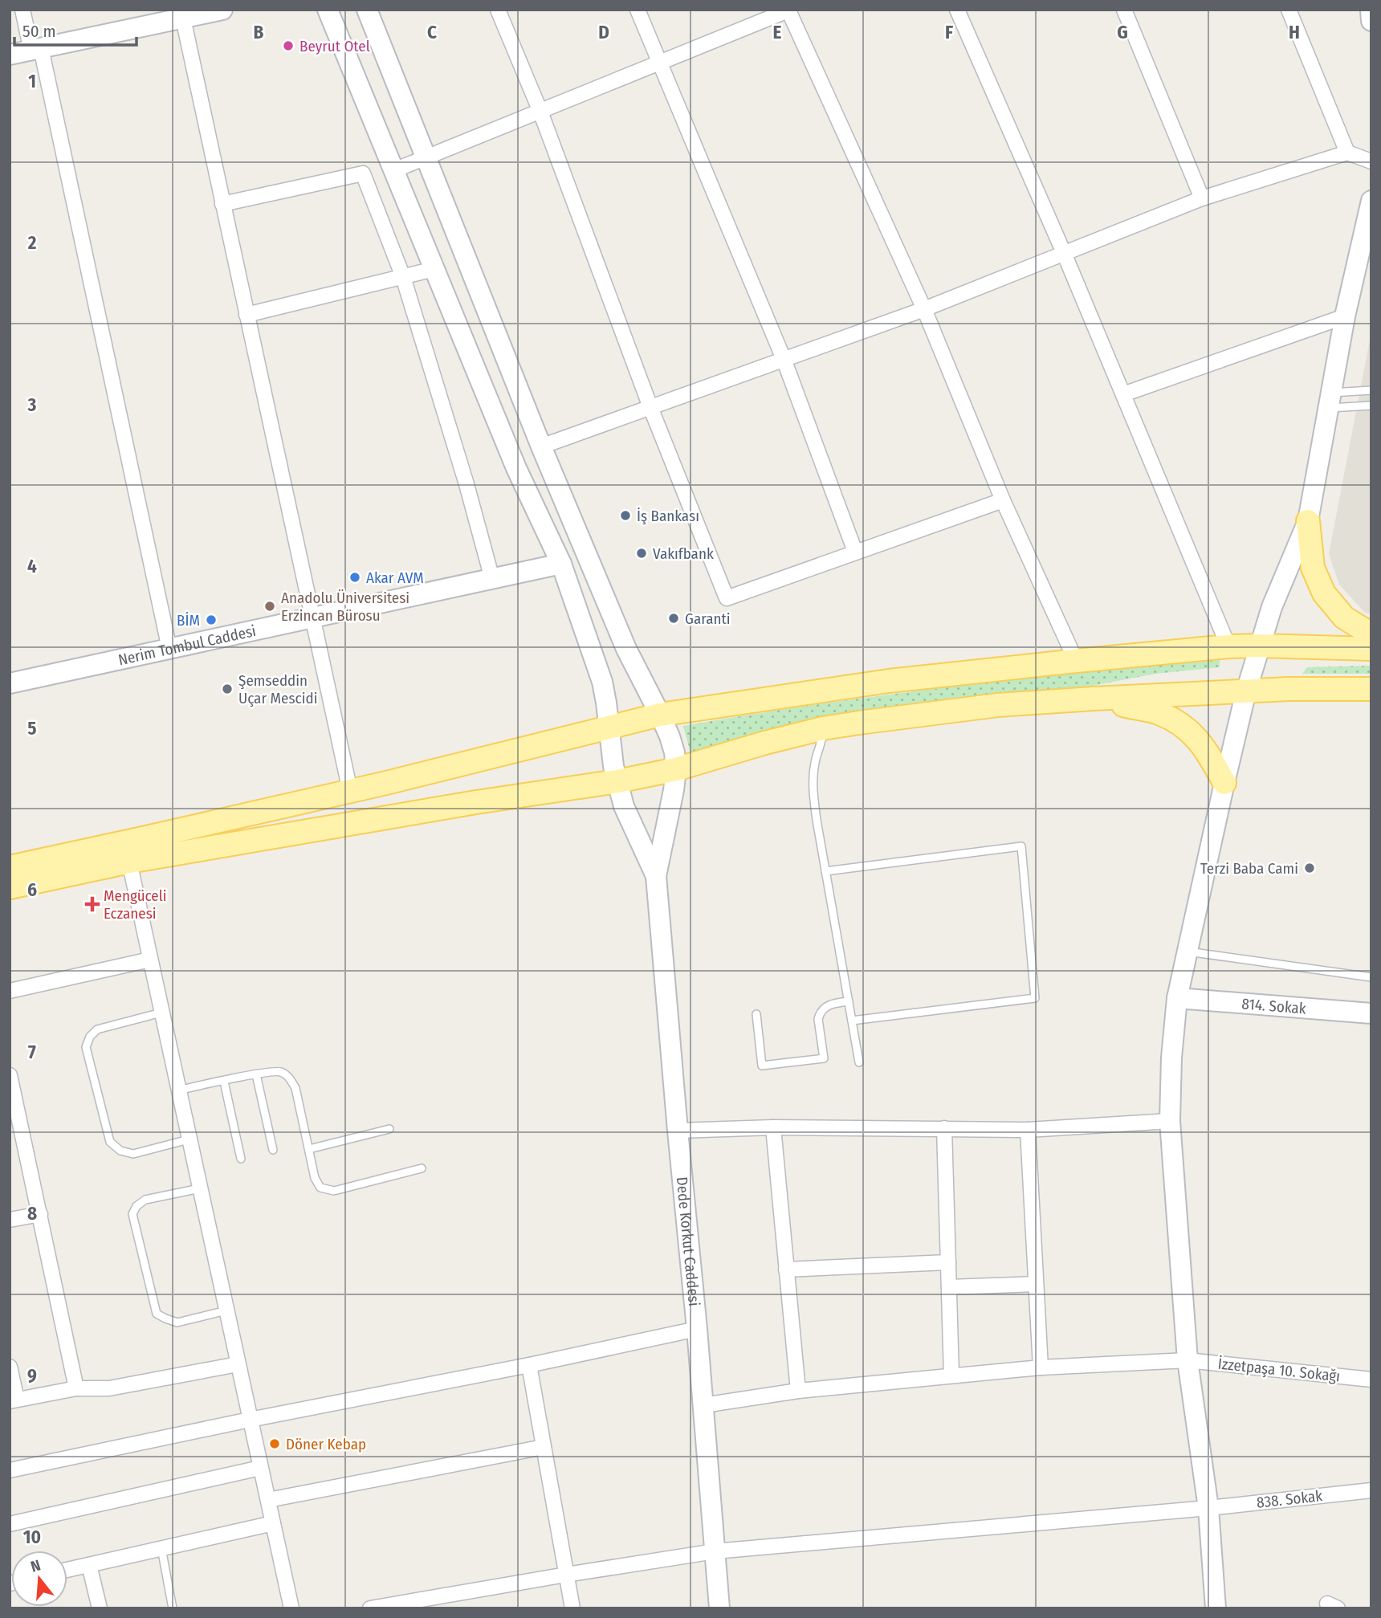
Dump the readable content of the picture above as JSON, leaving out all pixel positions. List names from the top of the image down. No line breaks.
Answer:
{"streets":{"main road":["Nerim Tombul Caddesi","814. Sokak","Dede Korkut Caddesi"],"street":["İzzetpaşa 10. Sokağı","838. Sokak"]},"crossings":[["Nerim Tombul Caddesi","Dede Korkut Caddesi"],["Dede Korkut Caddesi","İzzetpaşa 10. Sokağı"],["Dede Korkut Caddesi","838. Sokak"]],"places":{"other":["Beyrut Otel","İş Bankası","Vakıfbank","Akar AVM","Anadolu Üniversitesi Erzincan Bürosu","Garanti","BİM","Şemseddin Uçar Mescidi","Terzi Baba Cami","Döner Kebap"],"health":["Mengüceli Eczanesi"]},"scale_bar":"50 m","north":"top","grid":{"columns":["B","C","D","E","F","G","H"],"rows":["1","2","3","4","5","6","7","8","9","10"]}}
